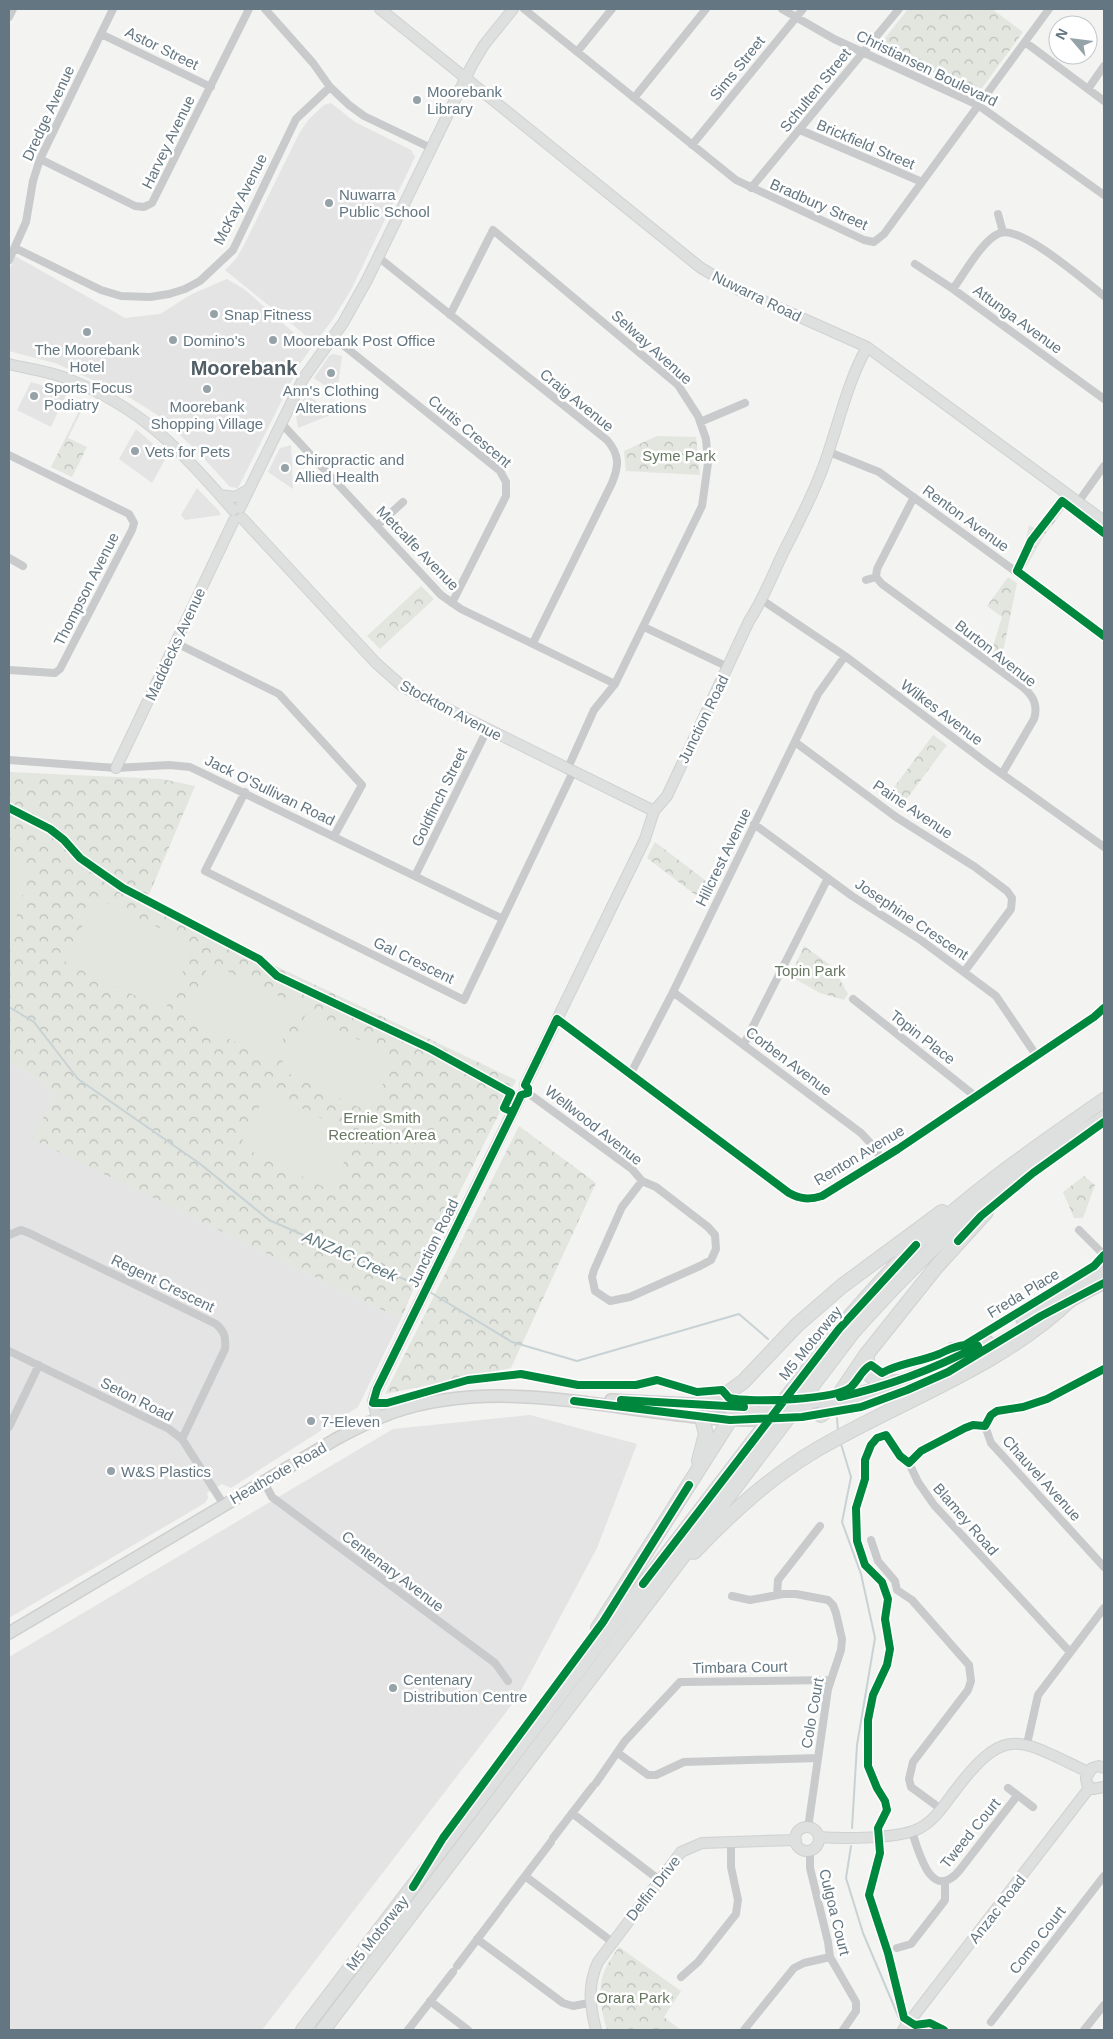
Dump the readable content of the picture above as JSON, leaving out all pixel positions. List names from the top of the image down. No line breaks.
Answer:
{"streets":{"highway":["M5 Motorway"],"main road":["Heathcote Road"],"street":["Astor Street","Sims Street","Christiansen Boulevard","Schulten Street","Dredge Avenue","Harvey Avenue","Brickfield Street","McKay Avenue","Bradbury Street","Nuwarra Road","Attunga Avenue","Selway Avenue","Craig Avenue","Curtis Crescent","Renton Avenue","Metcalfe Avenue","Thompson Avenue","Maddecks Avenue","Burton Avenue","Stockton Avenue","Wilkes Avenue","Junction Road","Jack O'Sullivan Road","Goldfinch Street","Paine Avenue","Hillcrest Avenue","Josephine Crescent","Gal Crescent","Topin Place","Corben Avenue","Wellwood Avenue","Regent Crescent","Freda Place","Seton Road","Chauvel Avenue","Blamey Road","Centenary Avenue","Timbara Court","Colo Court","Tweed Court","Delfin Drive","Anzac Road","Culgoa Court","Como Court"]},"crossings":[["Astor Street","Dredge Avenue"],["Astor Street","Harvey Avenue"],["Sims Street","Christiansen Boulevard"],["Sims Street","Bradbury Street"],["Christiansen Boulevard","Schulten Street"],["Christiansen Boulevard","Bradbury Street"],["Schulten Street","Brickfield Street"],["Schulten Street","Bradbury Street"],["Dredge Avenue","Harvey Avenue"],["Dredge Avenue","McKay Avenue"],["Brickfield Street","Bradbury Street"],["Nuwarra Road","Maddecks Avenue"],["Nuwarra Road","Junction Road"],["Selway Avenue","Craig Avenue"],["Selway Avenue","Metcalfe Avenue"],["Selway Avenue","Stockton Avenue"],["Selway Avenue","Gal Crescent"],["Craig Avenue","Metcalfe Avenue"],["Craig Avenue","Maddecks Avenue"],["Curtis Crescent","Metcalfe Avenue"],["Curtis Crescent","Maddecks Avenue"],["Renton Avenue","Junction Road"],["Renton Avenue","Hillcrest Avenue"],["Renton Avenue","Josephine Crescent"],["Renton Avenue","Topin Place"],["Renton Avenue","Corben Avenue"],["Metcalfe Avenue","Maddecks Avenue"],["Maddecks Avenue","Stockton Avenue"],["Maddecks Avenue","Jack O'Sullivan Road"],["Burton Avenue","Wilkes Avenue"],["Stockton Avenue","Junction Road"],["Stockton Avenue","Goldfinch Street"],["Stockton Avenue","Gal Crescent"],["Wilkes Avenue","Junction Road"],["Wilkes Avenue","Hillcrest Avenue"],["Junction Road","Wellwood Avenue"],["Junction Road","Heathcote Road"],["Jack O'Sullivan Road","Goldfinch Street"],["Jack O'Sullivan Road","Gal Crescent"],["Paine Avenue","Hillcrest Avenue"],["Paine Avenue","Josephine Crescent"],["Hillcrest Avenue","Josephine Crescent"],["Hillcrest Avenue","Corben Avenue"],["Regent Crescent","Seton Road"],["Seton Road","Heathcote Road"],["Heathcote Road","Centenary Avenue"],["Chauvel Avenue","Blamey Road"],["Timbara Court","Colo Court"],["Colo Court","Delfin Drive"],["Colo Court","Culgoa Court"],["Delfin Drive","Culgoa Court"]],"districts":["Moorebank"],"water":["ANZAC Creek"],"parks":["Syme Park","Topin Park","Ernie Smith Recreation Area","Orara Park"],"places":["Moorebank Library","Nuwarra Public School","Snap Fitness","The Moorebank Hotel","Domino's","Moorebank Post Office","Ann's Clothing Alterations","Moorebank Shopping Village","Sports Focus Podiatry","Vets for Pets","Chiropractic and Allied Health","7-Eleven","W&S Plastics","Centenary Distribution Centre"],"north":"top left"}
